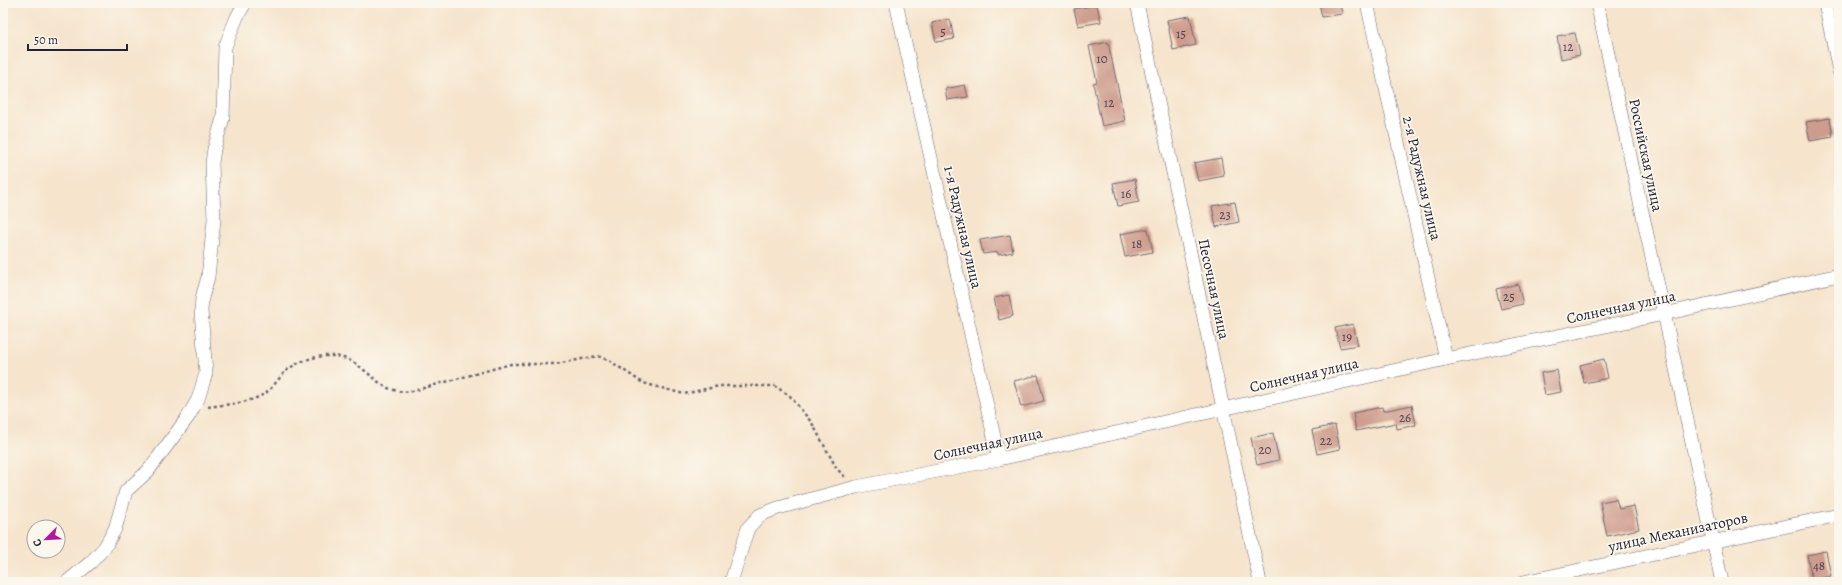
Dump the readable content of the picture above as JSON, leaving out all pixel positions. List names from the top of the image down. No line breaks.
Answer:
{"streets":{"street":["Российская улица","2-я Радужная улица","1-я Радужная улица","Песочная улица","Солнечная улица","улица Механизаторов"]},"crossings":[["Российская улица","Солнечная улица"],["Российская улица","улица Механизаторов"],["2-я Радужная улица","Солнечная улица"],["1-я Радужная улица","Солнечная улица"],["Песочная улица","Солнечная улица"]],"house_numbers":["5","15","12","10","12","16","23","18","25","19","26","22","20","48"],"scale_bar":"50 m","north":"bottom left"}
